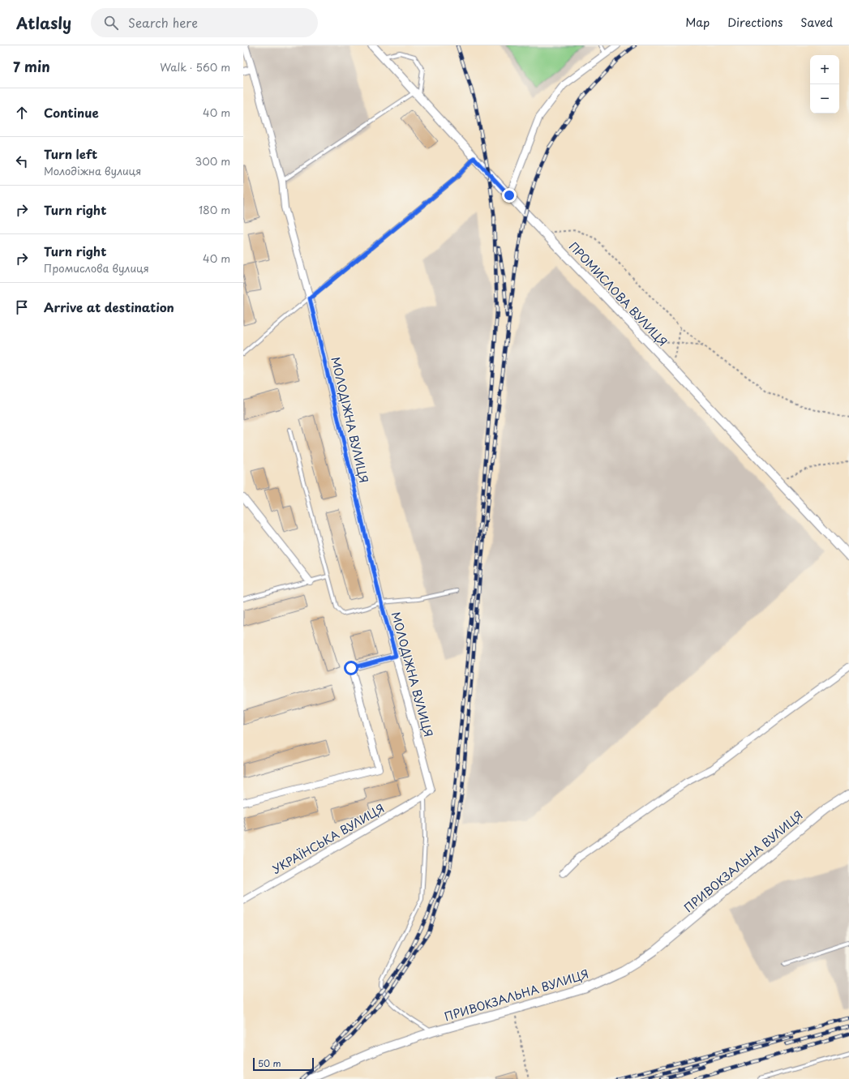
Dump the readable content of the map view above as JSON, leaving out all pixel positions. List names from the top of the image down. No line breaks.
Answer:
{"streets":{"street":["ПРОМИСЛОВА ВУЛИЦЯ","МОЛОДІЖНА ВУЛИЦЯ","УКРАЇНСЬКА ВУЛИЦЯ","ПРИВОКЗАЛЬНА ВУЛИЦЯ"]},"crossings":[["МОЛОДІЖНА ВУЛИЦЯ","УКРАЇНСЬКА ВУЛИЦЯ"]],"scale_bar":"50 m","page":{"header":"Atlasly","search":"Search here","nav":["Map","Directions","Saved"],"heading":["7 min","Walk · 560 m"],"map_buttons":["+","−"],"list":[["Continue","40 m"],["Turn left","Молодіжна вулиця","300 m"],["Turn right","180 m"],["Turn right","Промислова вулиця","40 m"],"Arrive at destination"],"scale":"50 m"}}
